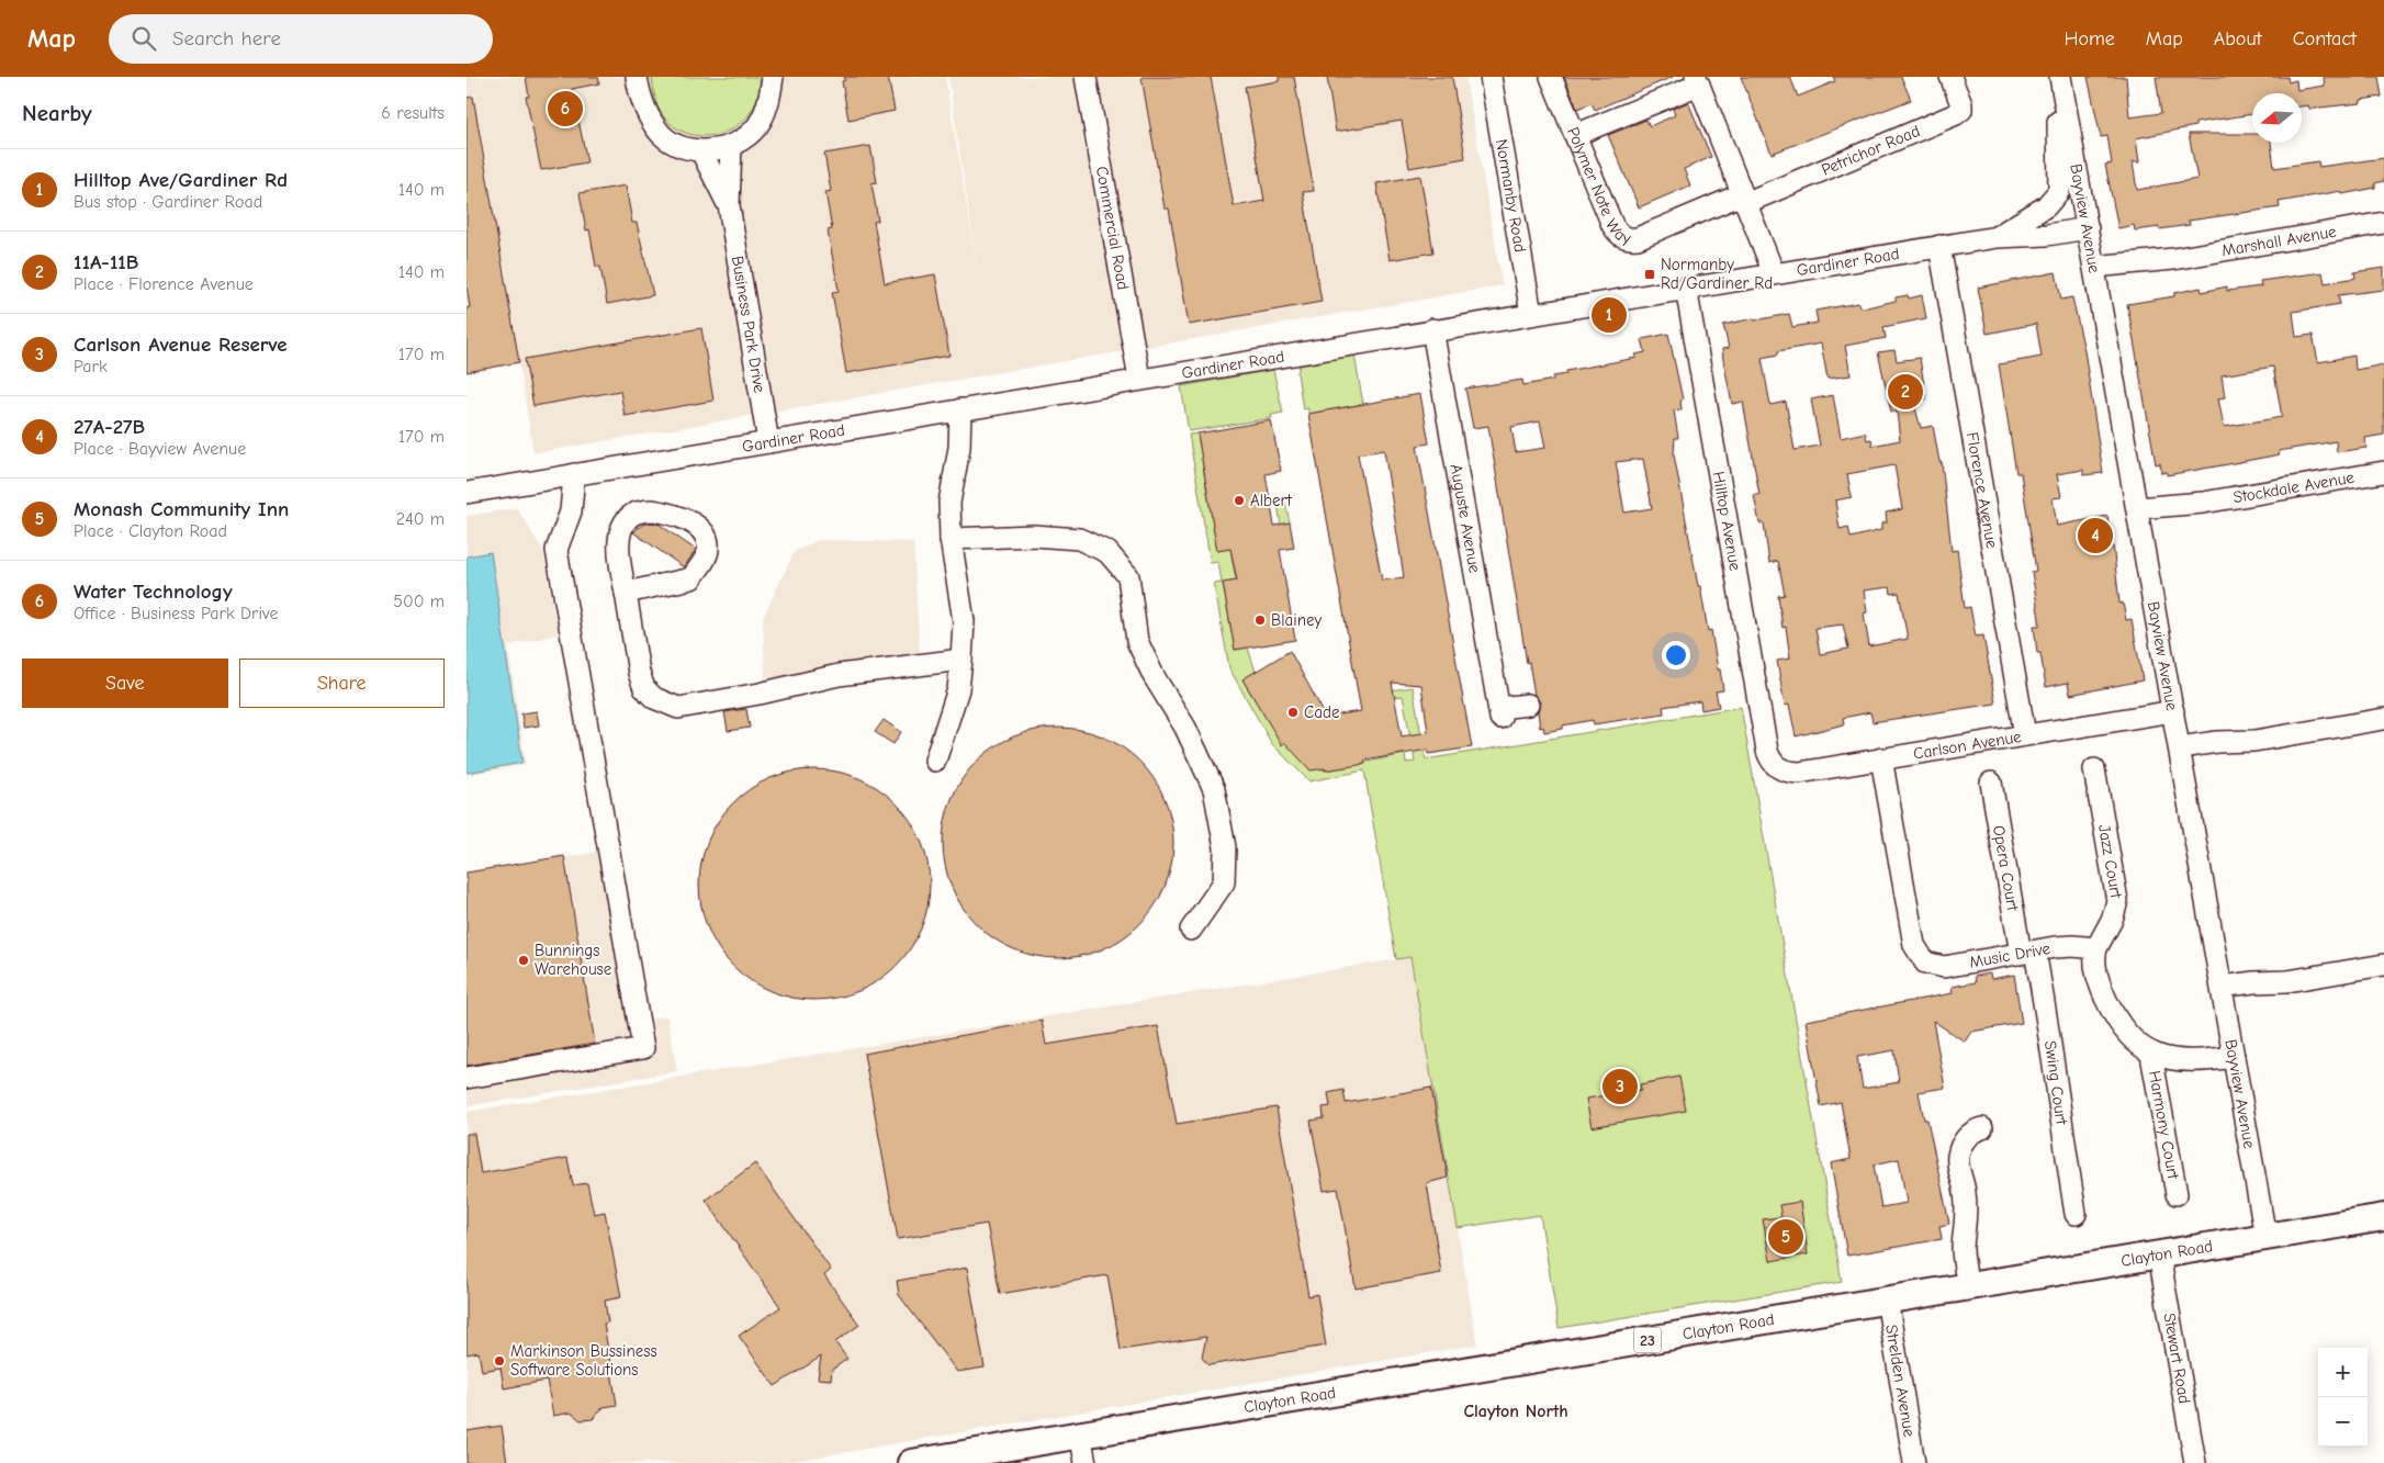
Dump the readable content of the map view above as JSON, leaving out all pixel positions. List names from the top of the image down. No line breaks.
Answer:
{"streets":{"main road":["Clayton Road","23"],"street":["Petrichor Road","Polymer Note Way","Normanby Road","Bayview Avenue","Commercial Road","Marshall Avenue","Gardiner Road","Business Park Drive","Stockdale Avenue","Florence Avenue","Auguste Avenue","Hilltop Avenue","Carlson Avenue","Jazz Court","Opera Court","Music Drive","Swing Court","Harmony Court","Stewart Road","Strelden Avenue"]},"crossings":[["Petrichor Road","Polymer Note Way"],["Normanby Road","Gardiner Road"],["Bayview Avenue","Marshall Avenue"],["Bayview Avenue","Gardiner Road"],["Bayview Avenue","Stockdale Avenue"],["Bayview Avenue","Carlson Avenue"],["Bayview Avenue","Clayton Road"],["Commercial Road","Gardiner Road"],["Gardiner Road","Business Park Drive"],["Gardiner Road","Florence Avenue"],["Gardiner Road","Auguste Avenue"],["Gardiner Road","Hilltop Avenue"],["Florence Avenue","Carlson Avenue"],["Hilltop Avenue","Carlson Avenue"],["Carlson Avenue","Music Drive"],["Jazz Court","Music Drive"],["Opera Court","Music Drive"],["Opera Court","Swing Court"],["Music Drive","Swing Court"],["Clayton Road","Stewart Road"],["Clayton Road","Strelden Avenue"]],"districts":["Clayton North"],"places":{"transit":["Normanby Rd/Gardiner Rd"],"other":["Albert","Blainey","Cade","Bunnings Warehouse","Markinson Bussiness Software Solutions"]},"north":"left","page":{"header":"Map","search":"Search here","nav":["Home","Map","About","Contact"],"heading":["Nearby","6 results"],"pins":["6","1","2","4","3","5"],"list":[{"mark":"1","name":"Hilltop Ave/Gardiner Rd","note":"Bus stop · Gardiner Road","value":"140 m"},{"mark":"2","name":"11A-11B","note":"Place · Florence Avenue","value":"140 m"},{"mark":"3","name":"Carlson Avenue Reserve","note":"Park","value":"170 m"},{"mark":"4","name":"27A-27B","note":"Place · Bayview Avenue","value":"170 m"},{"mark":"5","name":"Monash Community Inn","note":"Place · Clayton Road","value":"240 m"},{"mark":"6","name":"Water Technology","note":"Office · Business Park Drive","value":"500 m"}],"buttons":["Save","Share"],"map_buttons":["+","−"]}}
